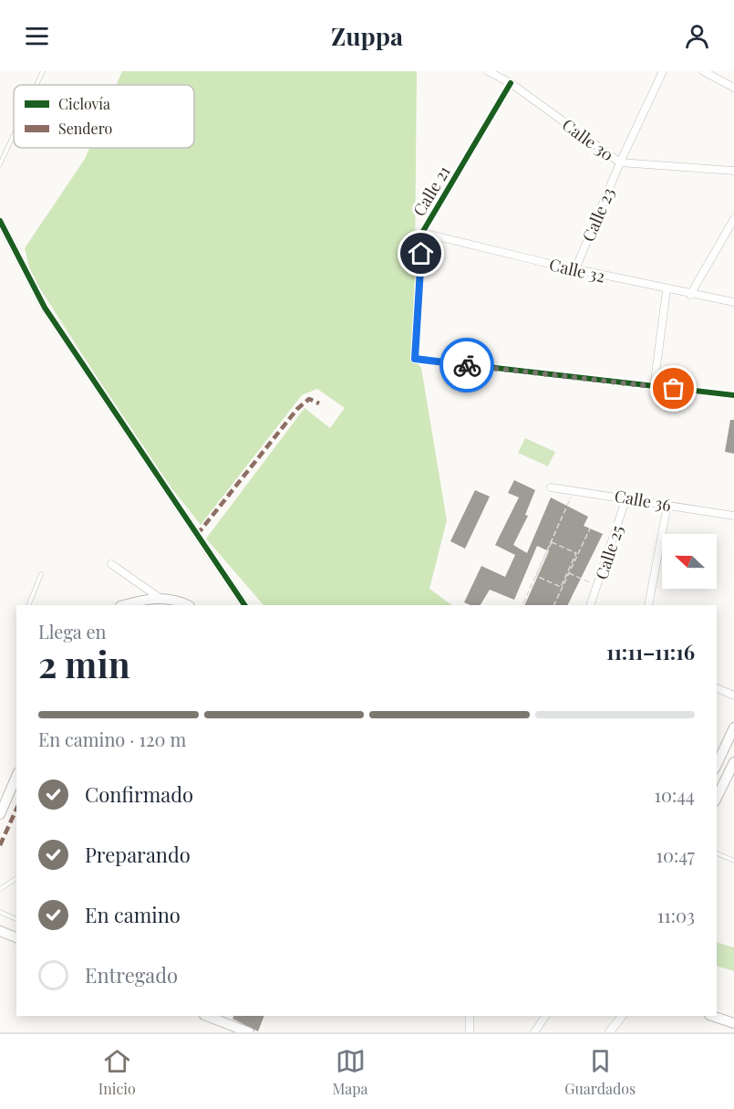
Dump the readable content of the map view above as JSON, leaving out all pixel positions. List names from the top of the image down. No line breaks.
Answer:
{"streets":{"street":["Calle 30","Calle 21","Calle 23","Calle 32","Calle 36","Calle 25"]},"crossings":[["Calle 30","Calle 21"],["Calle 30","Calle 23"],["Calle 21","Calle 32"],["Calle 23","Calle 32"],["Calle 36","Calle 25"]],"legend":["Ciclovía","Sendero"],"north":"left","page":{"header":"Zuppa","heading":["2 min","Llega en","11:11–11:16"],"bar":"En camino · 120 m","list":[["Confirmado","10:44"],["Preparando","10:47"],["En camino","11:03"],"Entregado"],"tabs":["Inicio","Mapa","Guardados"]}}
